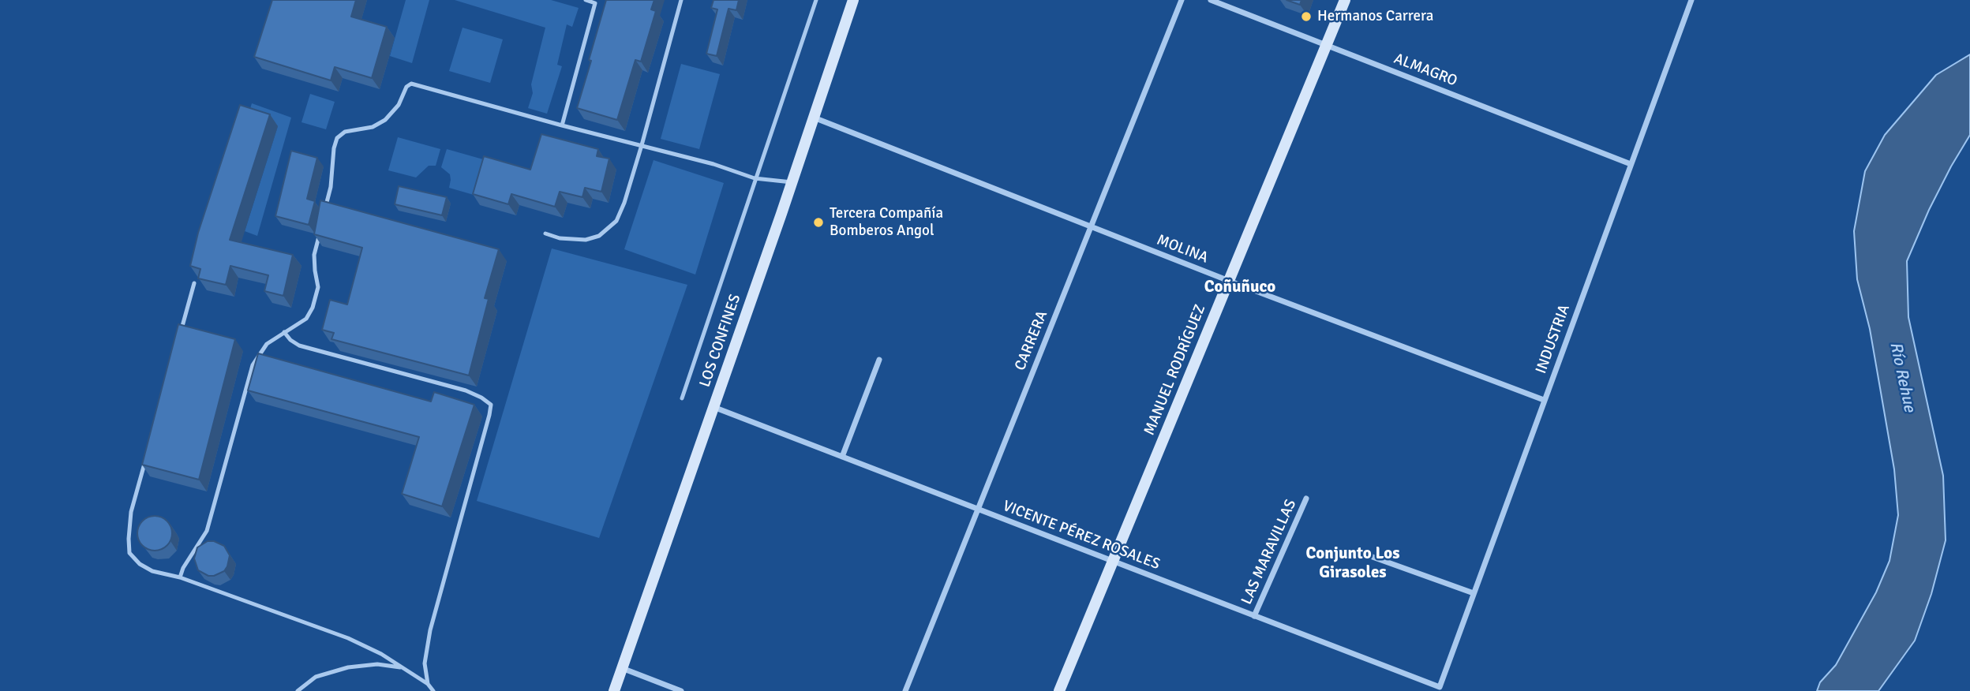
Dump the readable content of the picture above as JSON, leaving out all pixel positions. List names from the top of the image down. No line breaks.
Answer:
{"streets":{"street":["ALMAGRO","MOLINA","INDUSTRIA","LOS CONFINES","CARRERA","MANUEL RODRÍGUEZ","VICENTE PÉREZ ROSALES","LAS MARAVILLAS"]},"crossings":[["ALMAGRO","INDUSTRIA"],["ALMAGRO","MANUEL RODRÍGUEZ"],["MOLINA","INDUSTRIA"],["MOLINA","LOS CONFINES"],["MOLINA","CARRERA"],["MOLINA","MANUEL RODRÍGUEZ"],["INDUSTRIA","VICENTE PÉREZ ROSALES"],["LOS CONFINES","VICENTE PÉREZ ROSALES"],["CARRERA","VICENTE PÉREZ ROSALES"],["MANUEL RODRÍGUEZ","VICENTE PÉREZ ROSALES"],["VICENTE PÉREZ ROSALES","LAS MARAVILLAS"]],"districts":["Coñuñuco","Conjunto Los Girasoles"],"water":["Río Rehue"],"places":["Hermanos Carrera","Tercera Compañía Bomberos Angol"]}
